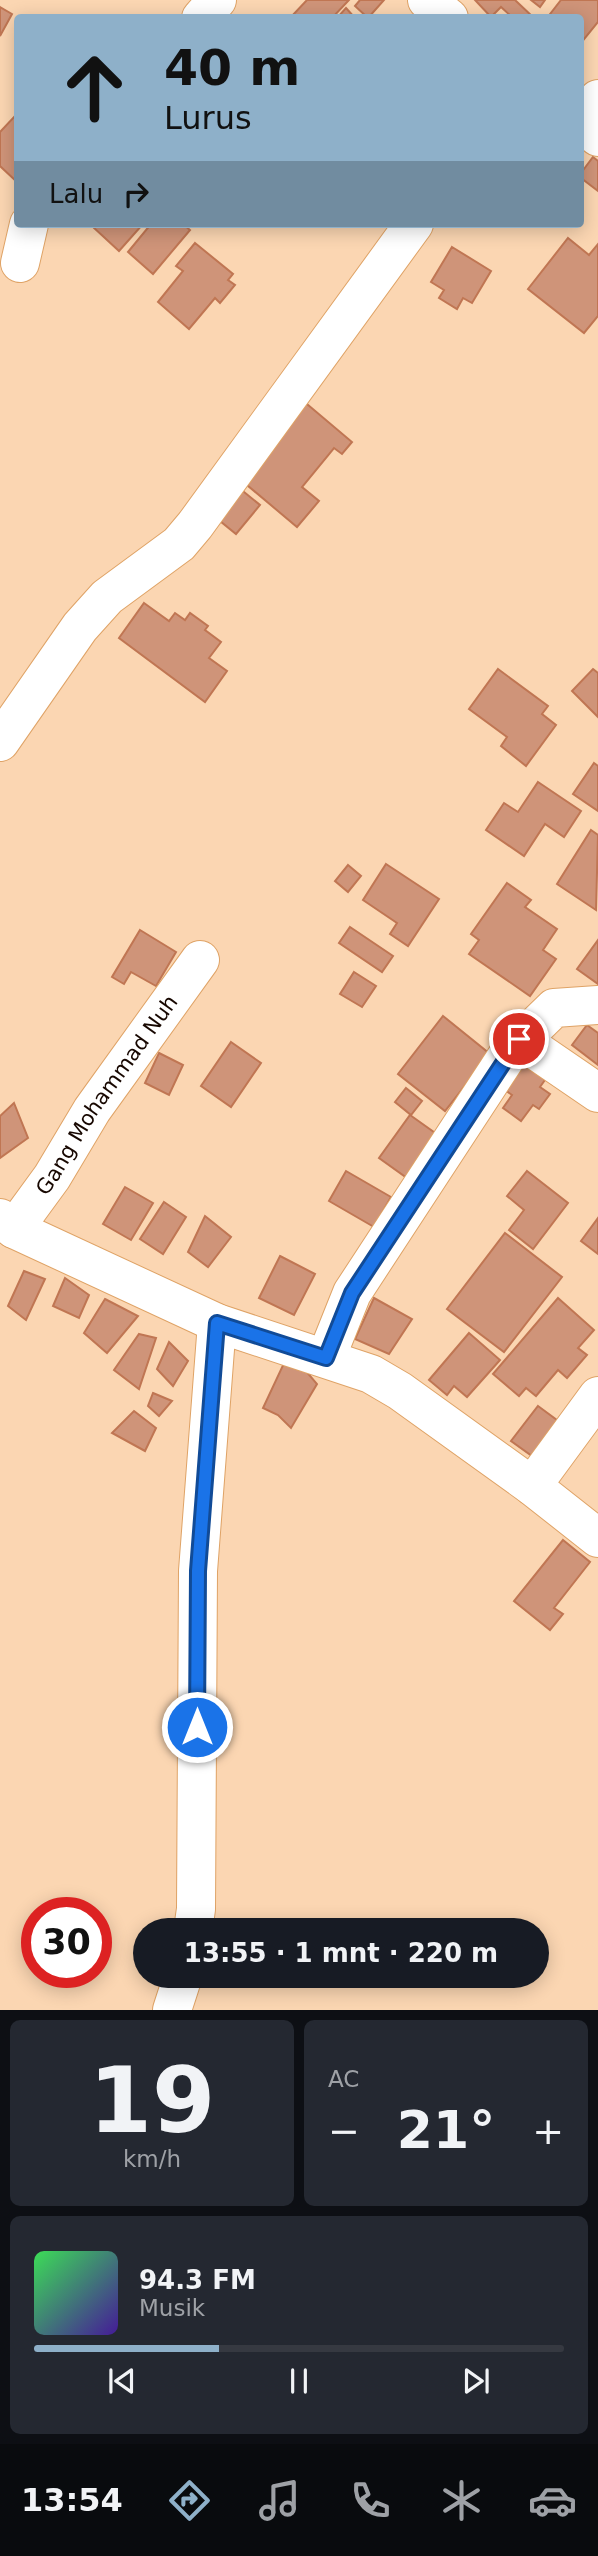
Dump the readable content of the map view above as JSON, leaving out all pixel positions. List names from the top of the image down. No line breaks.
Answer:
{"streets":{"street":["Gang Mohammad Nuh"]},"page":{"turn":["40 m","Lurus"],"then":"Lalu","limit":"30","trip":"13:55 · 1 mnt · 220 m","tile":[["19","km/h"],"AC"],"heat":["−","21°","+"],"song":["94.3 FM","Musik"],"tabs":"13:54"}}
